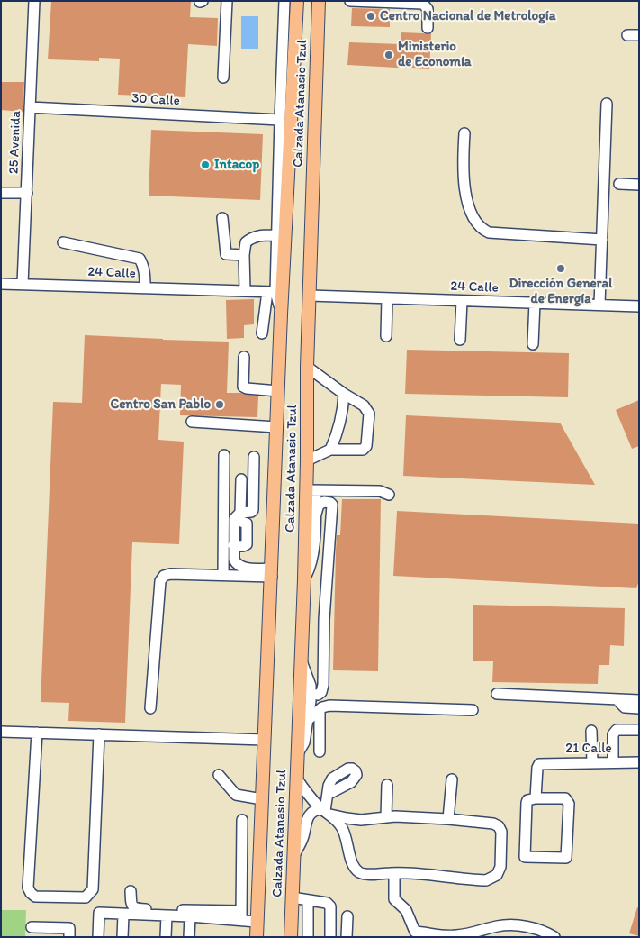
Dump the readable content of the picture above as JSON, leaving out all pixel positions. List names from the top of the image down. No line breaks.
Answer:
{"streets":{"main road":["Calzada Atanasio Tzul"],"street":["30 Calle","25 Avenida","24 Calle","21 Calle"]},"crossings":[["30 Calle","Calzada Atanasio Tzul"],["30 Calle","25 Avenida"],["Calzada Atanasio Tzul","24 Calle"],["25 Avenida","24 Calle"]],"places":["Centro Nacional de Metrología","Ministerio de Economía","Intacop","Dirección General de Energía","Centro San Pablo"]}
